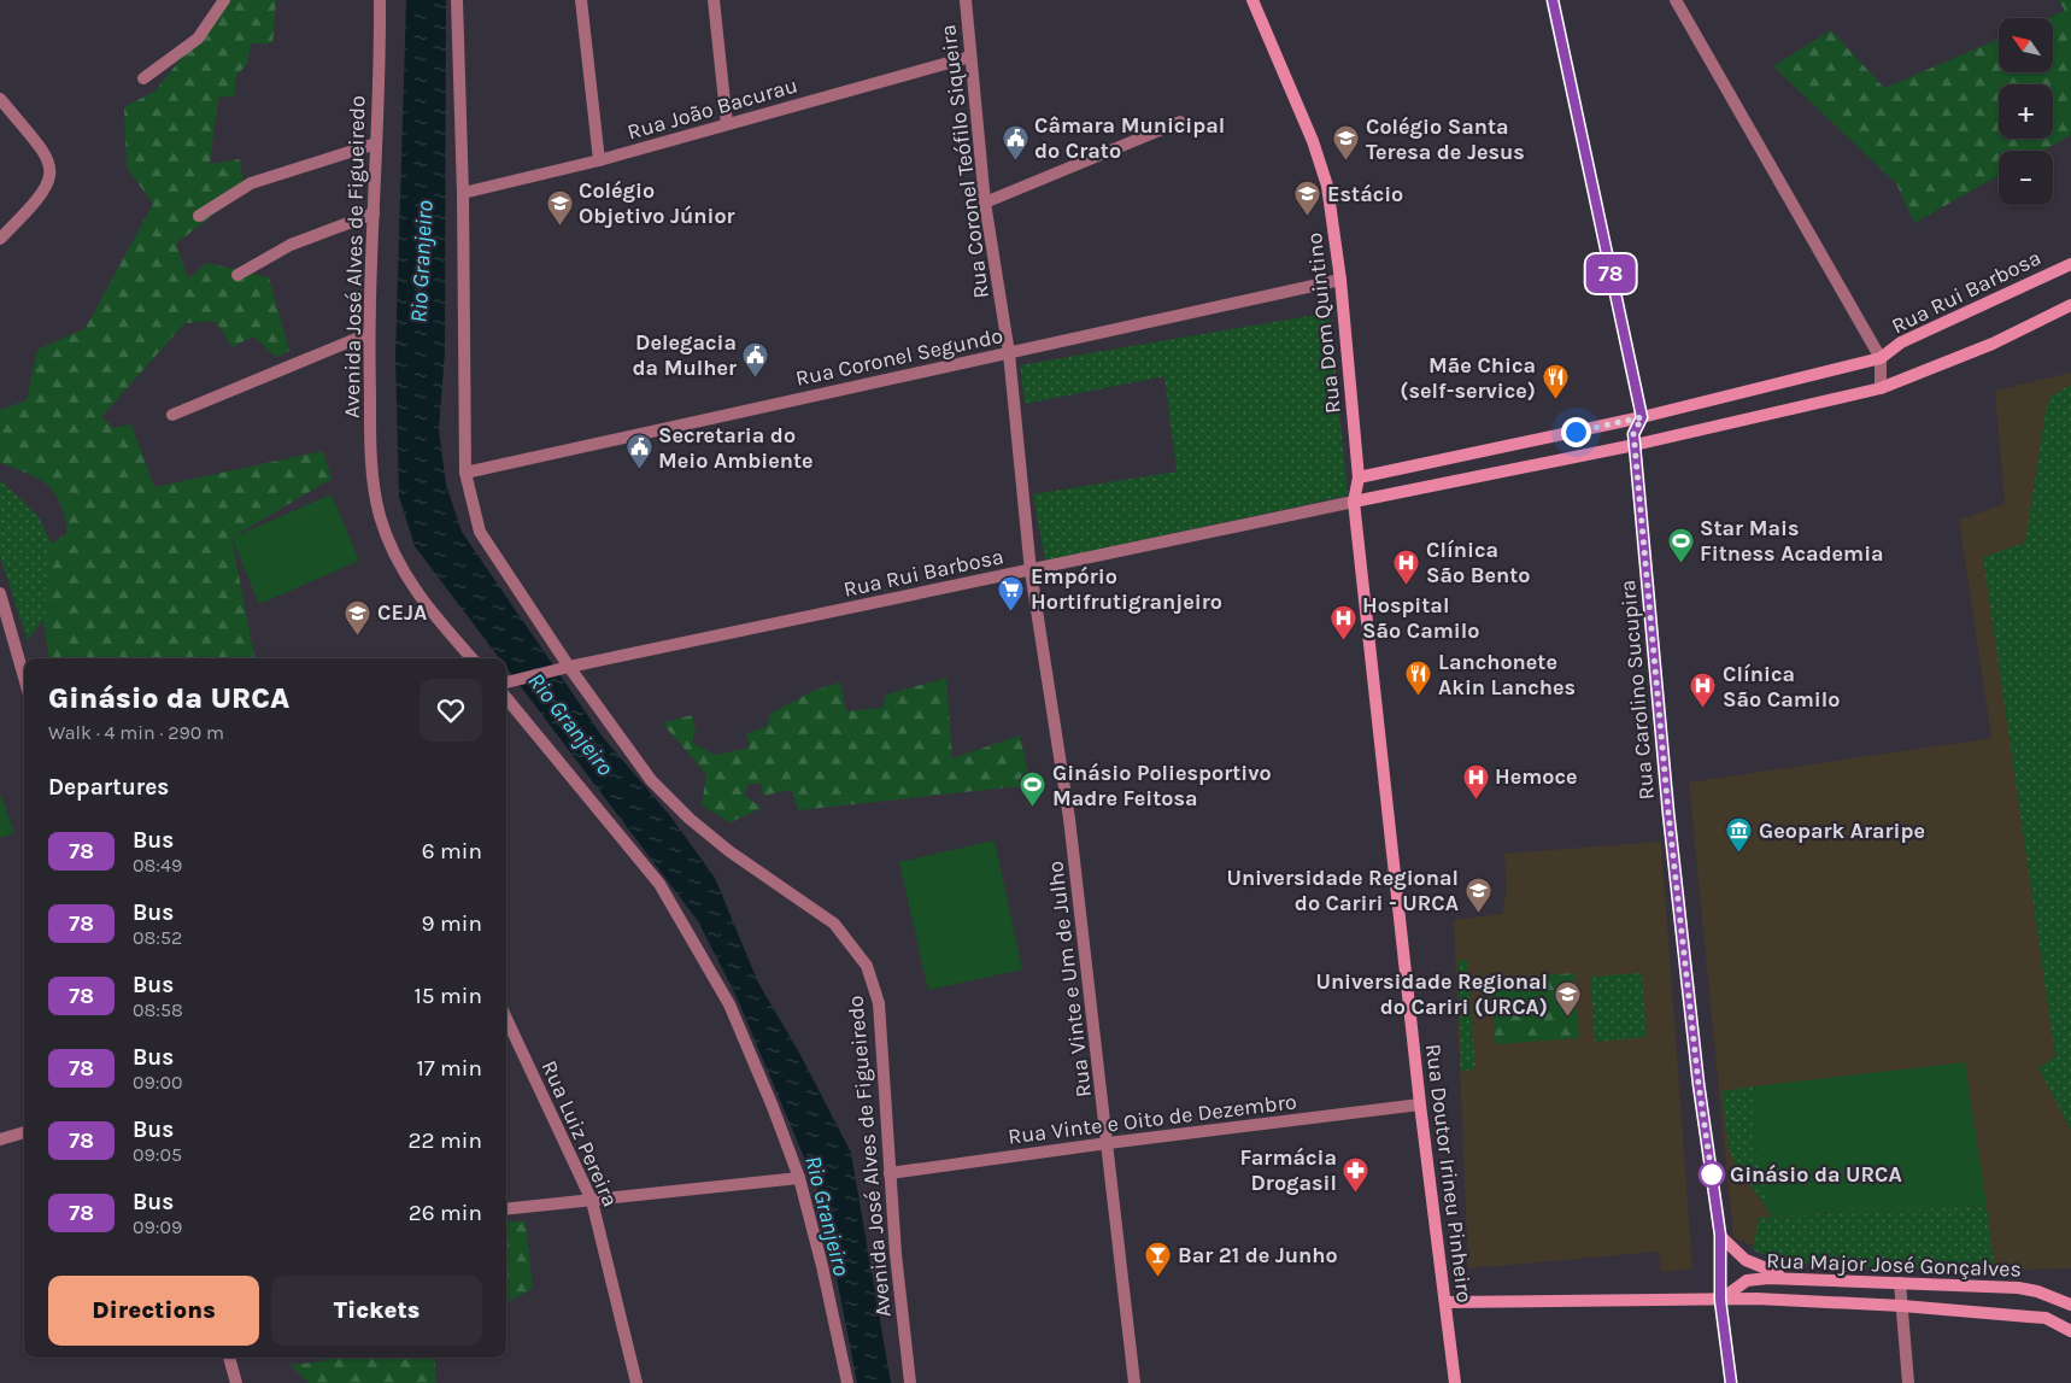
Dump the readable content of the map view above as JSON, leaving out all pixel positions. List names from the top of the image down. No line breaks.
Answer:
{"streets":{"street":["Rua João Bacurau","Rua Coronel Teófilo Siqueira","Avenida José Alves de Figueiredo","Rua Rui Barbosa","Rua Dom Quintino","Rua Coronel Segundo","Rua Carolino Sucupira","Rua Vinte e Um de Julho","Rua Vinte e Oito de Dezembro","Rua Luiz Pereira","Rua Doutor Irineu Pinheiro","Rua Major José Gonçalves"]},"crossings":[["Rua João Bacurau","Rua Coronel Teófilo Siqueira"],["Rua João Bacurau","Avenida José Alves de Figueiredo"],["Rua Coronel Teófilo Siqueira","Rua Rui Barbosa"],["Rua Coronel Teófilo Siqueira","Rua Coronel Segundo"],["Rua Coronel Teófilo Siqueira","Rua Vinte e Um de Julho"],["Avenida José Alves de Figueiredo","Rua Rui Barbosa"],["Avenida José Alves de Figueiredo","Rua Coronel Segundo"],["Avenida José Alves de Figueiredo","Rua Vinte e Oito de Dezembro"],["Rua Rui Barbosa","Rua Dom Quintino"],["Rua Rui Barbosa","Rua Vinte e Um de Julho"],["Rua Rui Barbosa","Rua Doutor Irineu Pinheiro"],["Rua Dom Quintino","Rua Coronel Segundo"],["Rua Dom Quintino","Rua Doutor Irineu Pinheiro"],["Rua Carolino Sucupira","Rua Major José Gonçalves"],["Rua Vinte e Um de Julho","Rua Vinte e Oito de Dezembro"],["Rua Vinte e Oito de Dezembro","Rua Doutor Irineu Pinheiro"],["Rua Doutor Irineu Pinheiro","Rua Major José Gonçalves"]],"water":["Rio Granjeiro"],"places":{"public building":["Câmara Municipal do Crato","Delegacia da Mulher","Secretaria do Meio Ambiente"],"school or university":["Colégio Santa Teresa de Jesus","Estácio","Colégio Objetivo Júnior","CEJA","Universidade Regional do Cariri - URCA","Universidade Regional do Cariri (URCA)"],"restaurant":["Mãe Chica (self-service)","Lanchonete Akin Lanches"],"sports":["Star Mais Fitness Academia","Ginásio Poliesportivo Madre Feitosa"],"hospital":["Clínica São Bento","Hospital São Camilo","Clínica São Camilo","Hemoce"],"supermarket":["Empório Hortifrutigranjeiro"],"museum":["Geopark Araripe"],"other":["Ginásio da URCA"],"pharmacy":["Farmácia Drogasil"],"bar":["Bar 21 de Junho"]},"lines":["bus line 78"],"north":"top left","page":{"on_map":"78","map_buttons":["+","−"],"heading":[["Ginásio da URCA","Walk · 4 min · 290 m"],"Departures"],"list":[{"mark":"78","name":"Bus","note":"08:49","value":"6 min"},{"mark":"78","name":"Bus","note":"08:52","value":"9 min"},{"mark":"78","name":"Bus","note":"08:58","value":"15 min"},{"mark":"78","name":"Bus","note":"09:00","value":"17 min"},{"mark":"78","name":"Bus","note":"09:05","value":"22 min"},{"mark":"78","name":"Bus","note":"09:09","value":"26 min"}],"buttons":["Directions","Tickets"]}}
